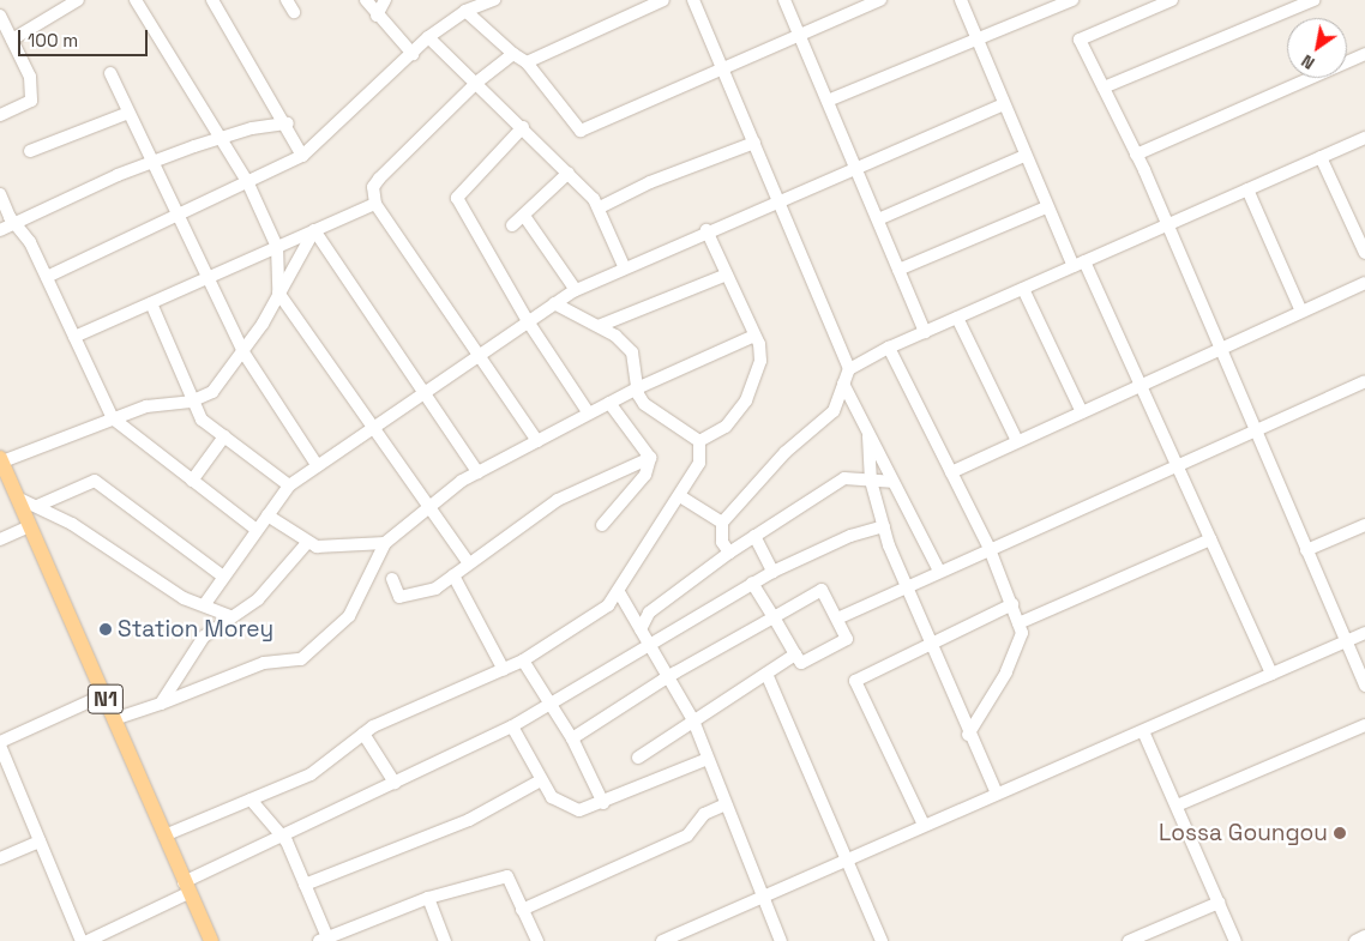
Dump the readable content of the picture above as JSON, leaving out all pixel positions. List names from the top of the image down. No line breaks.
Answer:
{"streets":{"main road":["N1"]},"places":["Station Morey","Lossa Goungou"],"scale_bar":"100 m","north":"bottom left"}
